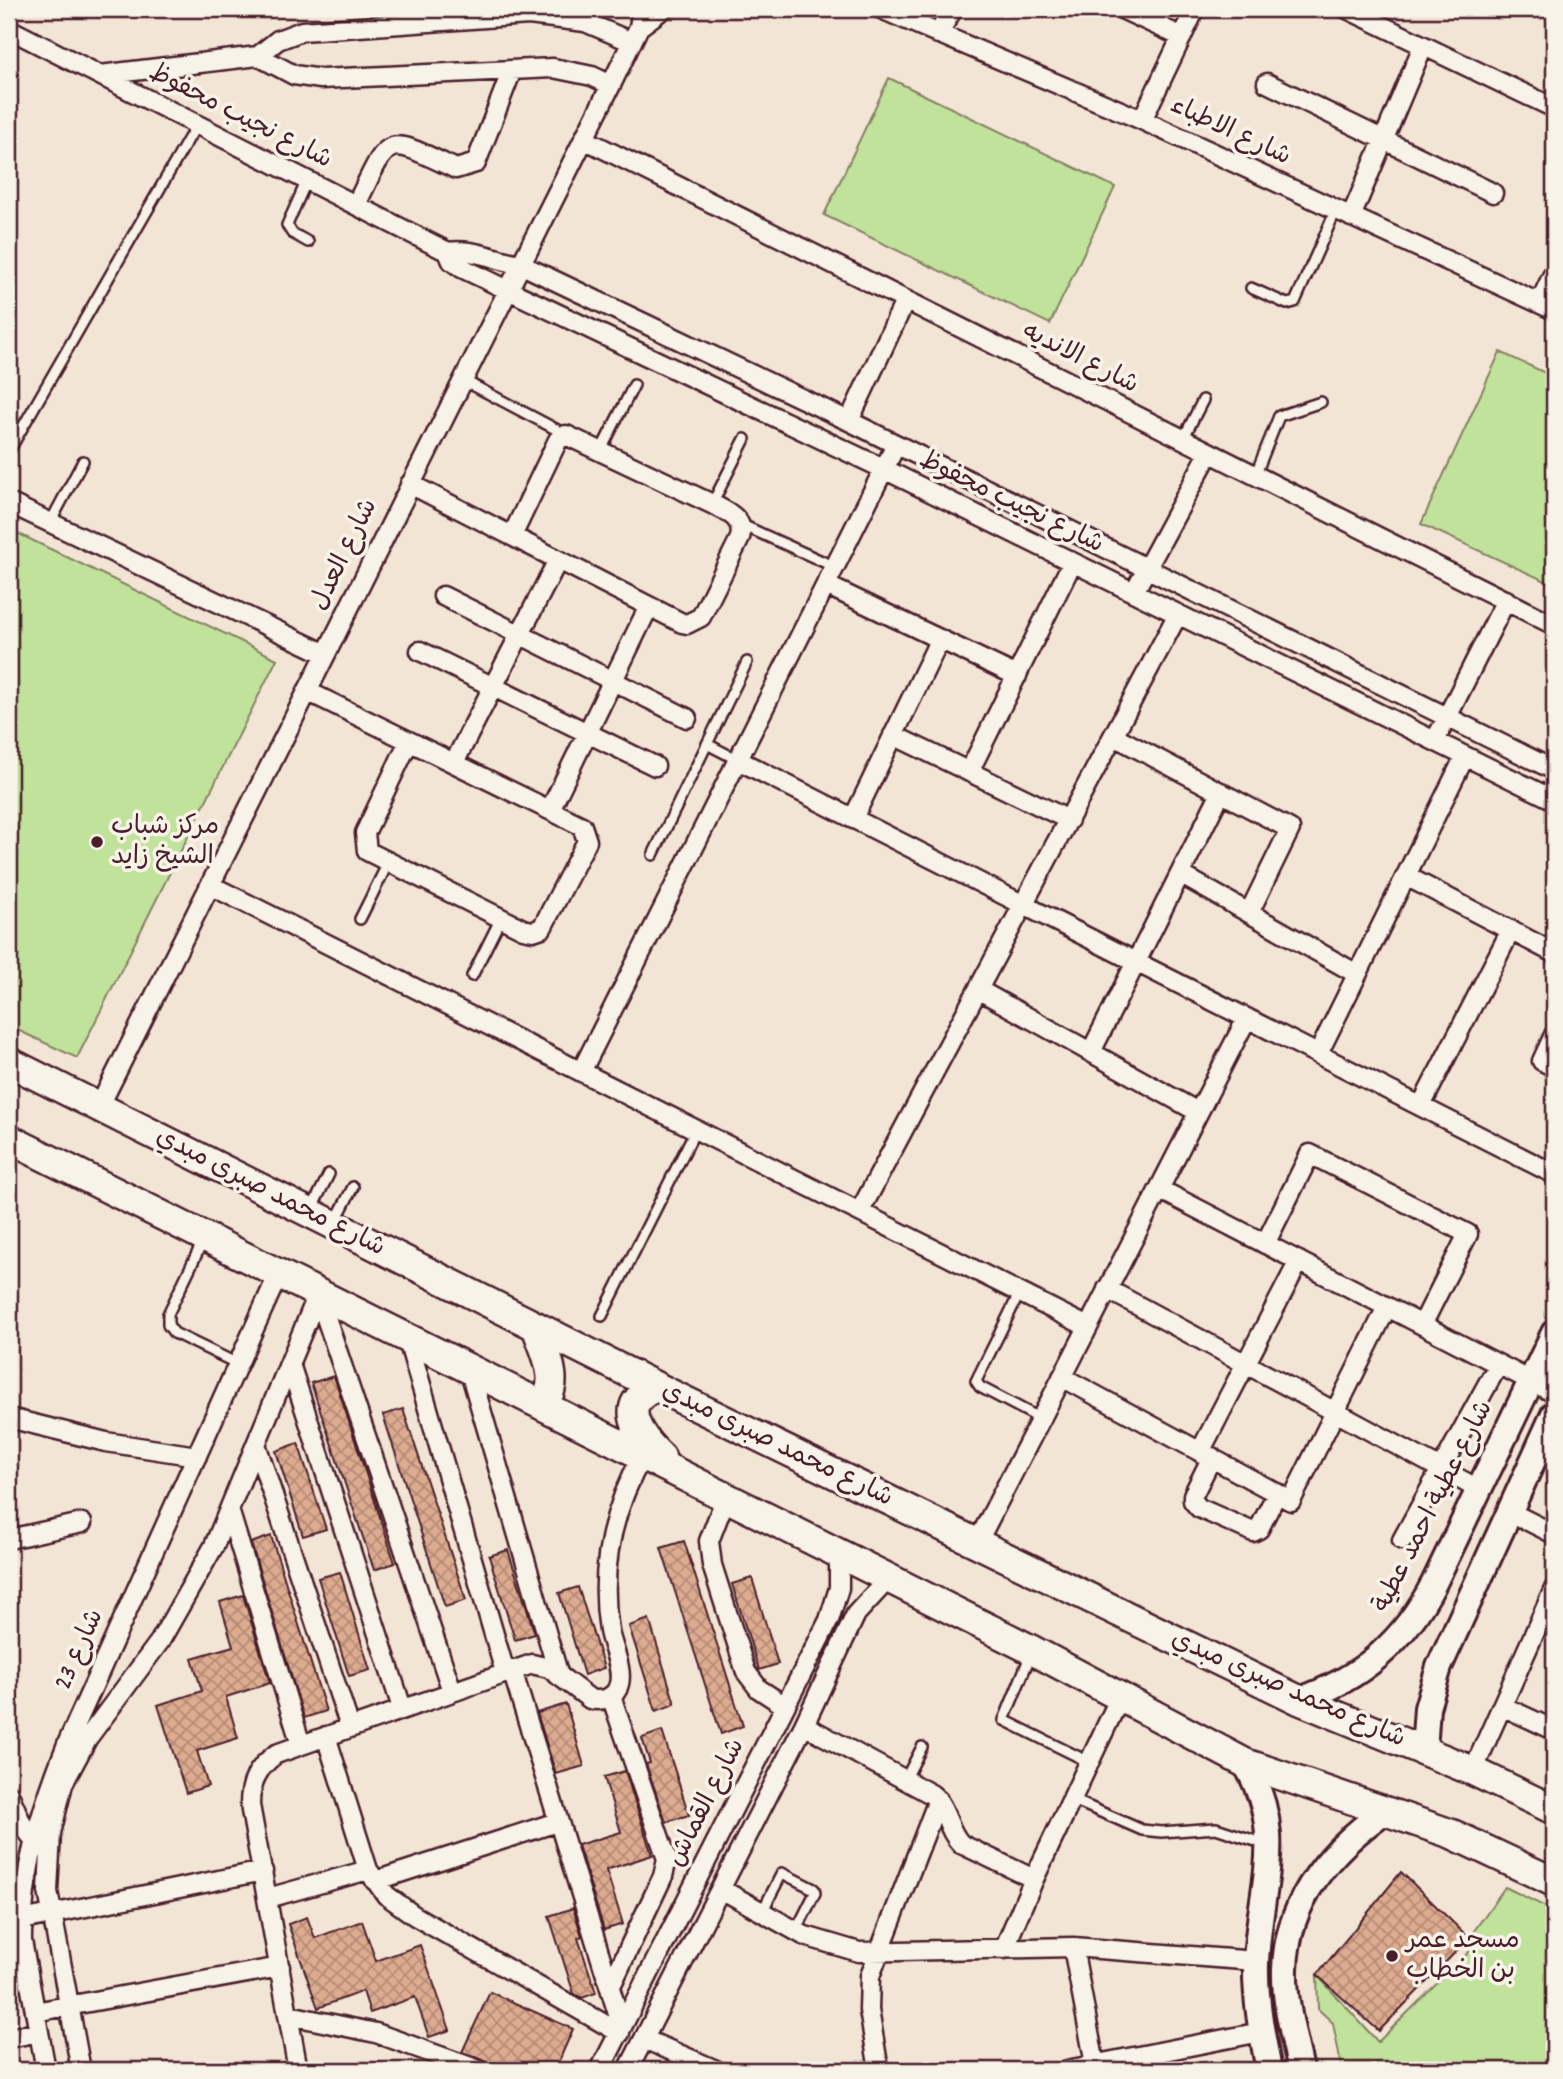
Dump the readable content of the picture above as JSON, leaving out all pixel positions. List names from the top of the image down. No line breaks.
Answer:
{"streets":{"main road":["شارع محمد صبرى مبدي"],"street":["شارع نجيب محفوظ","شارع الاطباء","شارع الانديه","شارع العدل","شارع عطية احمد عطية","شارع 23","شارع القماش"]},"crossings":[["شارع نجيب محفوظ","شارع العدل"],["شارع الانديه","شارع العدل"],["شارع العدل","شارع محمد صبرى مبدي"],["شارع محمد صبرى مبدي","شارع عطية احمد عطية"]],"places":["مركز شباب الشيخ زايد","مسجد عمر بن الخطاب"]}
